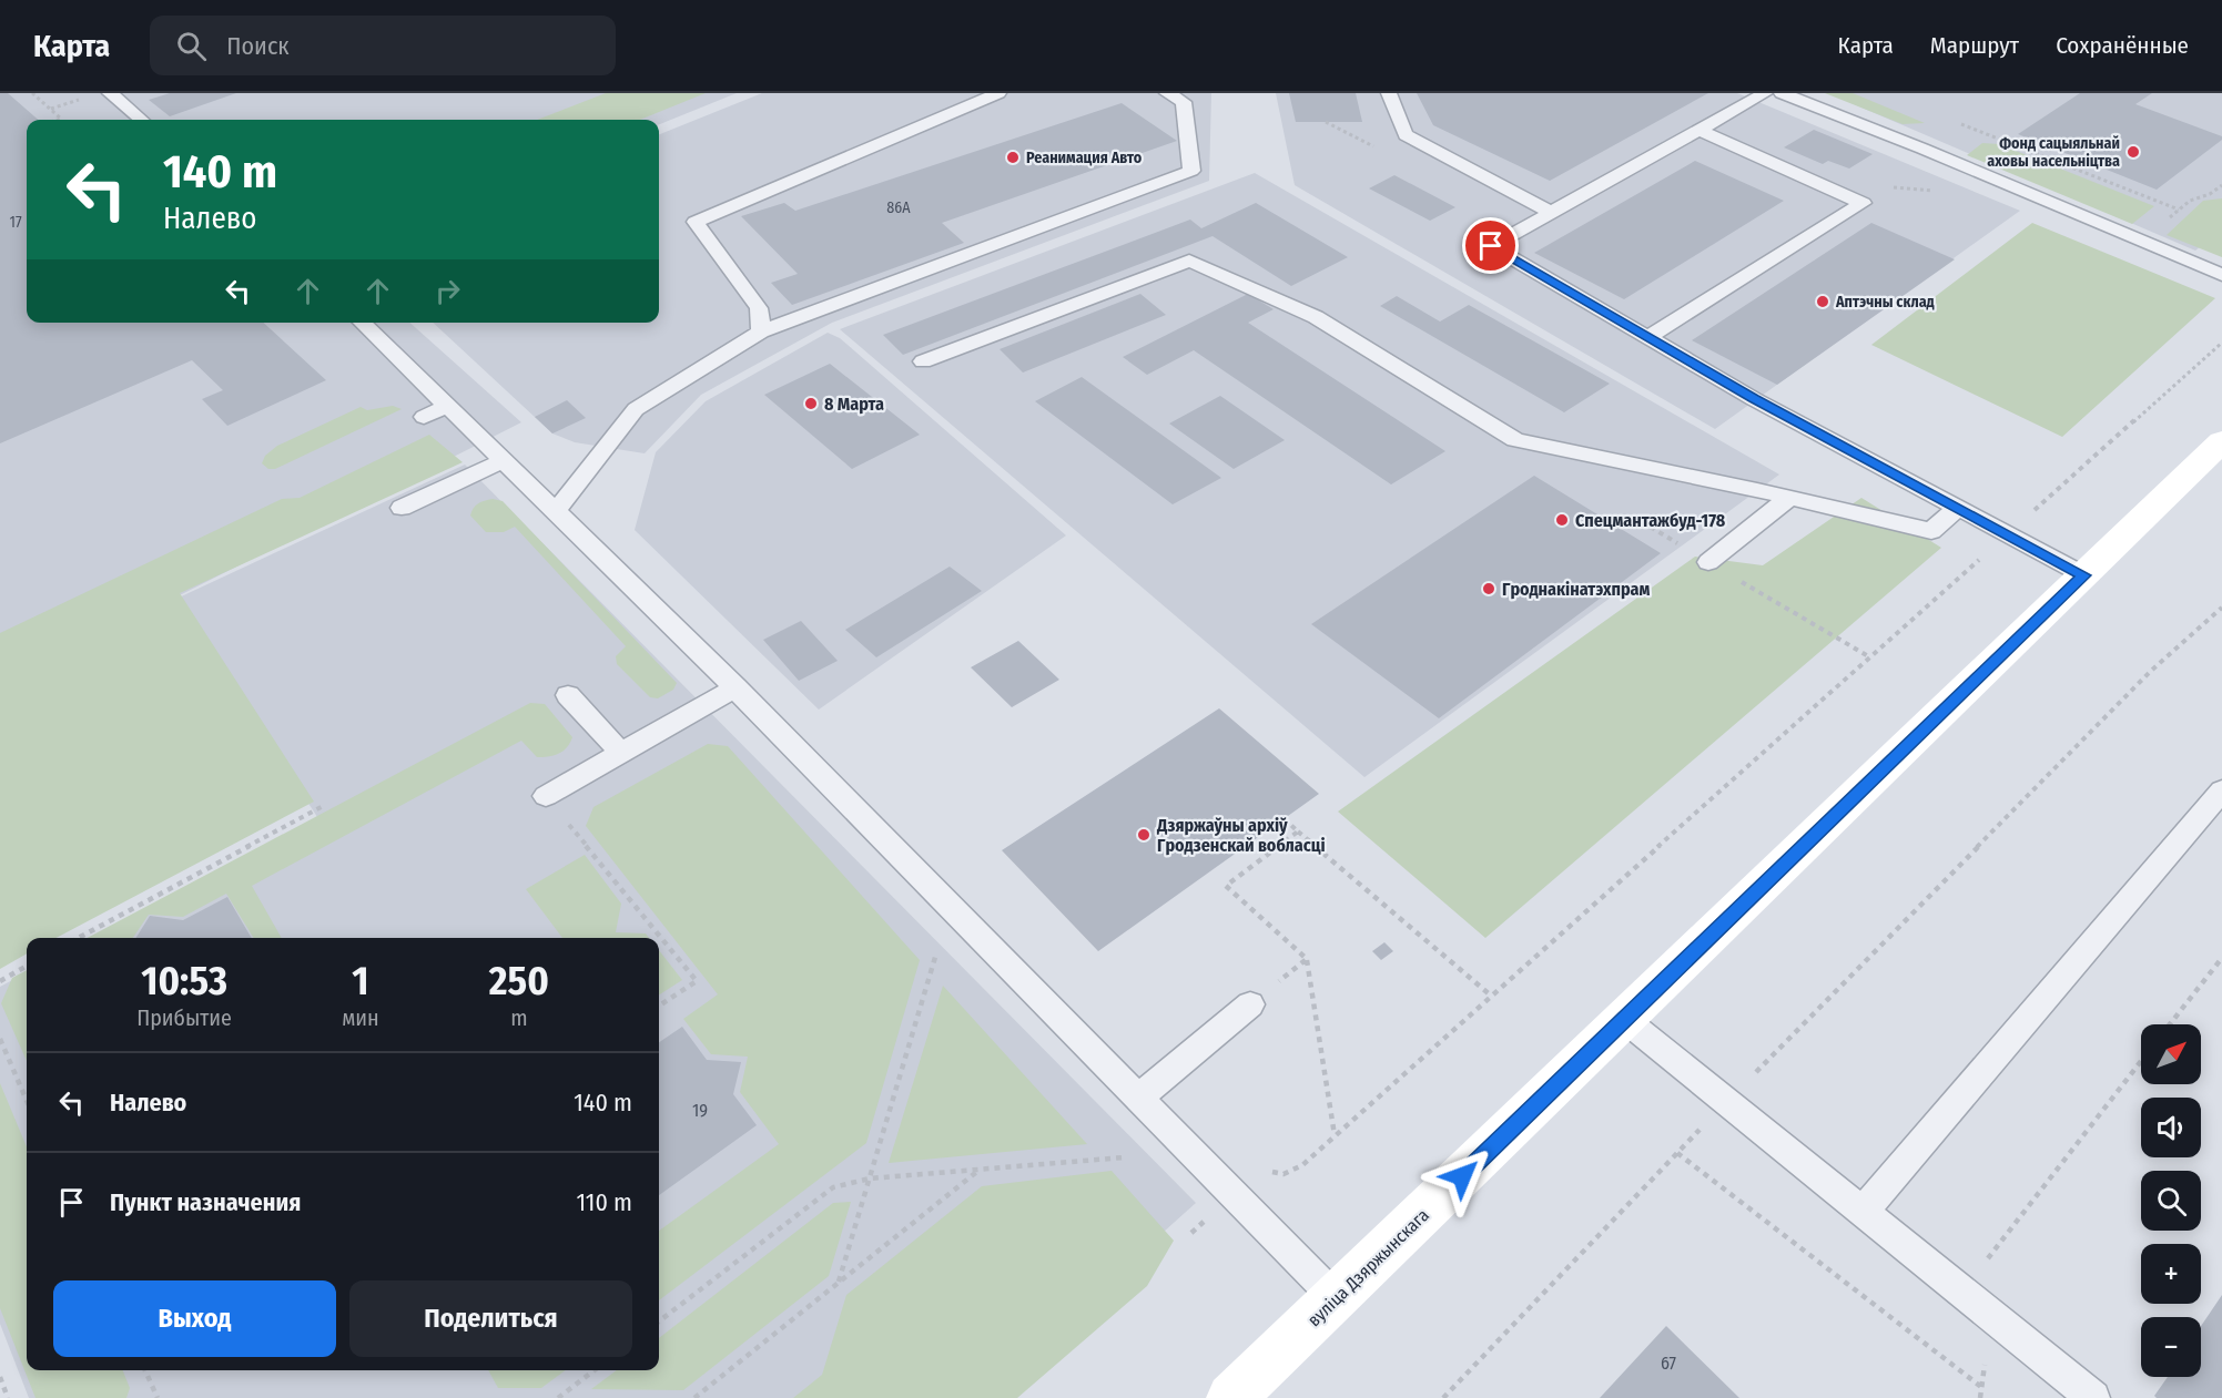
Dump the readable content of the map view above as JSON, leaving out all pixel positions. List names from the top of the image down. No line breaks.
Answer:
{"streets":{"main road":["вуліца Дзяржынскага"]},"places":["Фонд сацыяльнай аховы насельніцтва","Реанимация Авто","Аптэчны склад","8 Марта","Спецмантажбуд-178","Гроднакінатэхпрам","Дзяржаўны архіў Гродзенскай вобласці"],"house_numbers":["86А","17","19","67"],"north":"top right","page":{"header":"Карта","search":"Поиск","nav":["Карта","Маршрут","Сохранённые"],"turn":["140 m","Налево"],"eta":["10:53","Прибытие","1","мин","250","m"],"map_buttons":["+","−"],"list":[{"name":"Налево","value":"140 m"},{"name":"Пункт назначения","value":"110 m"}],"buttons":["Выход","Поделиться"]}}
